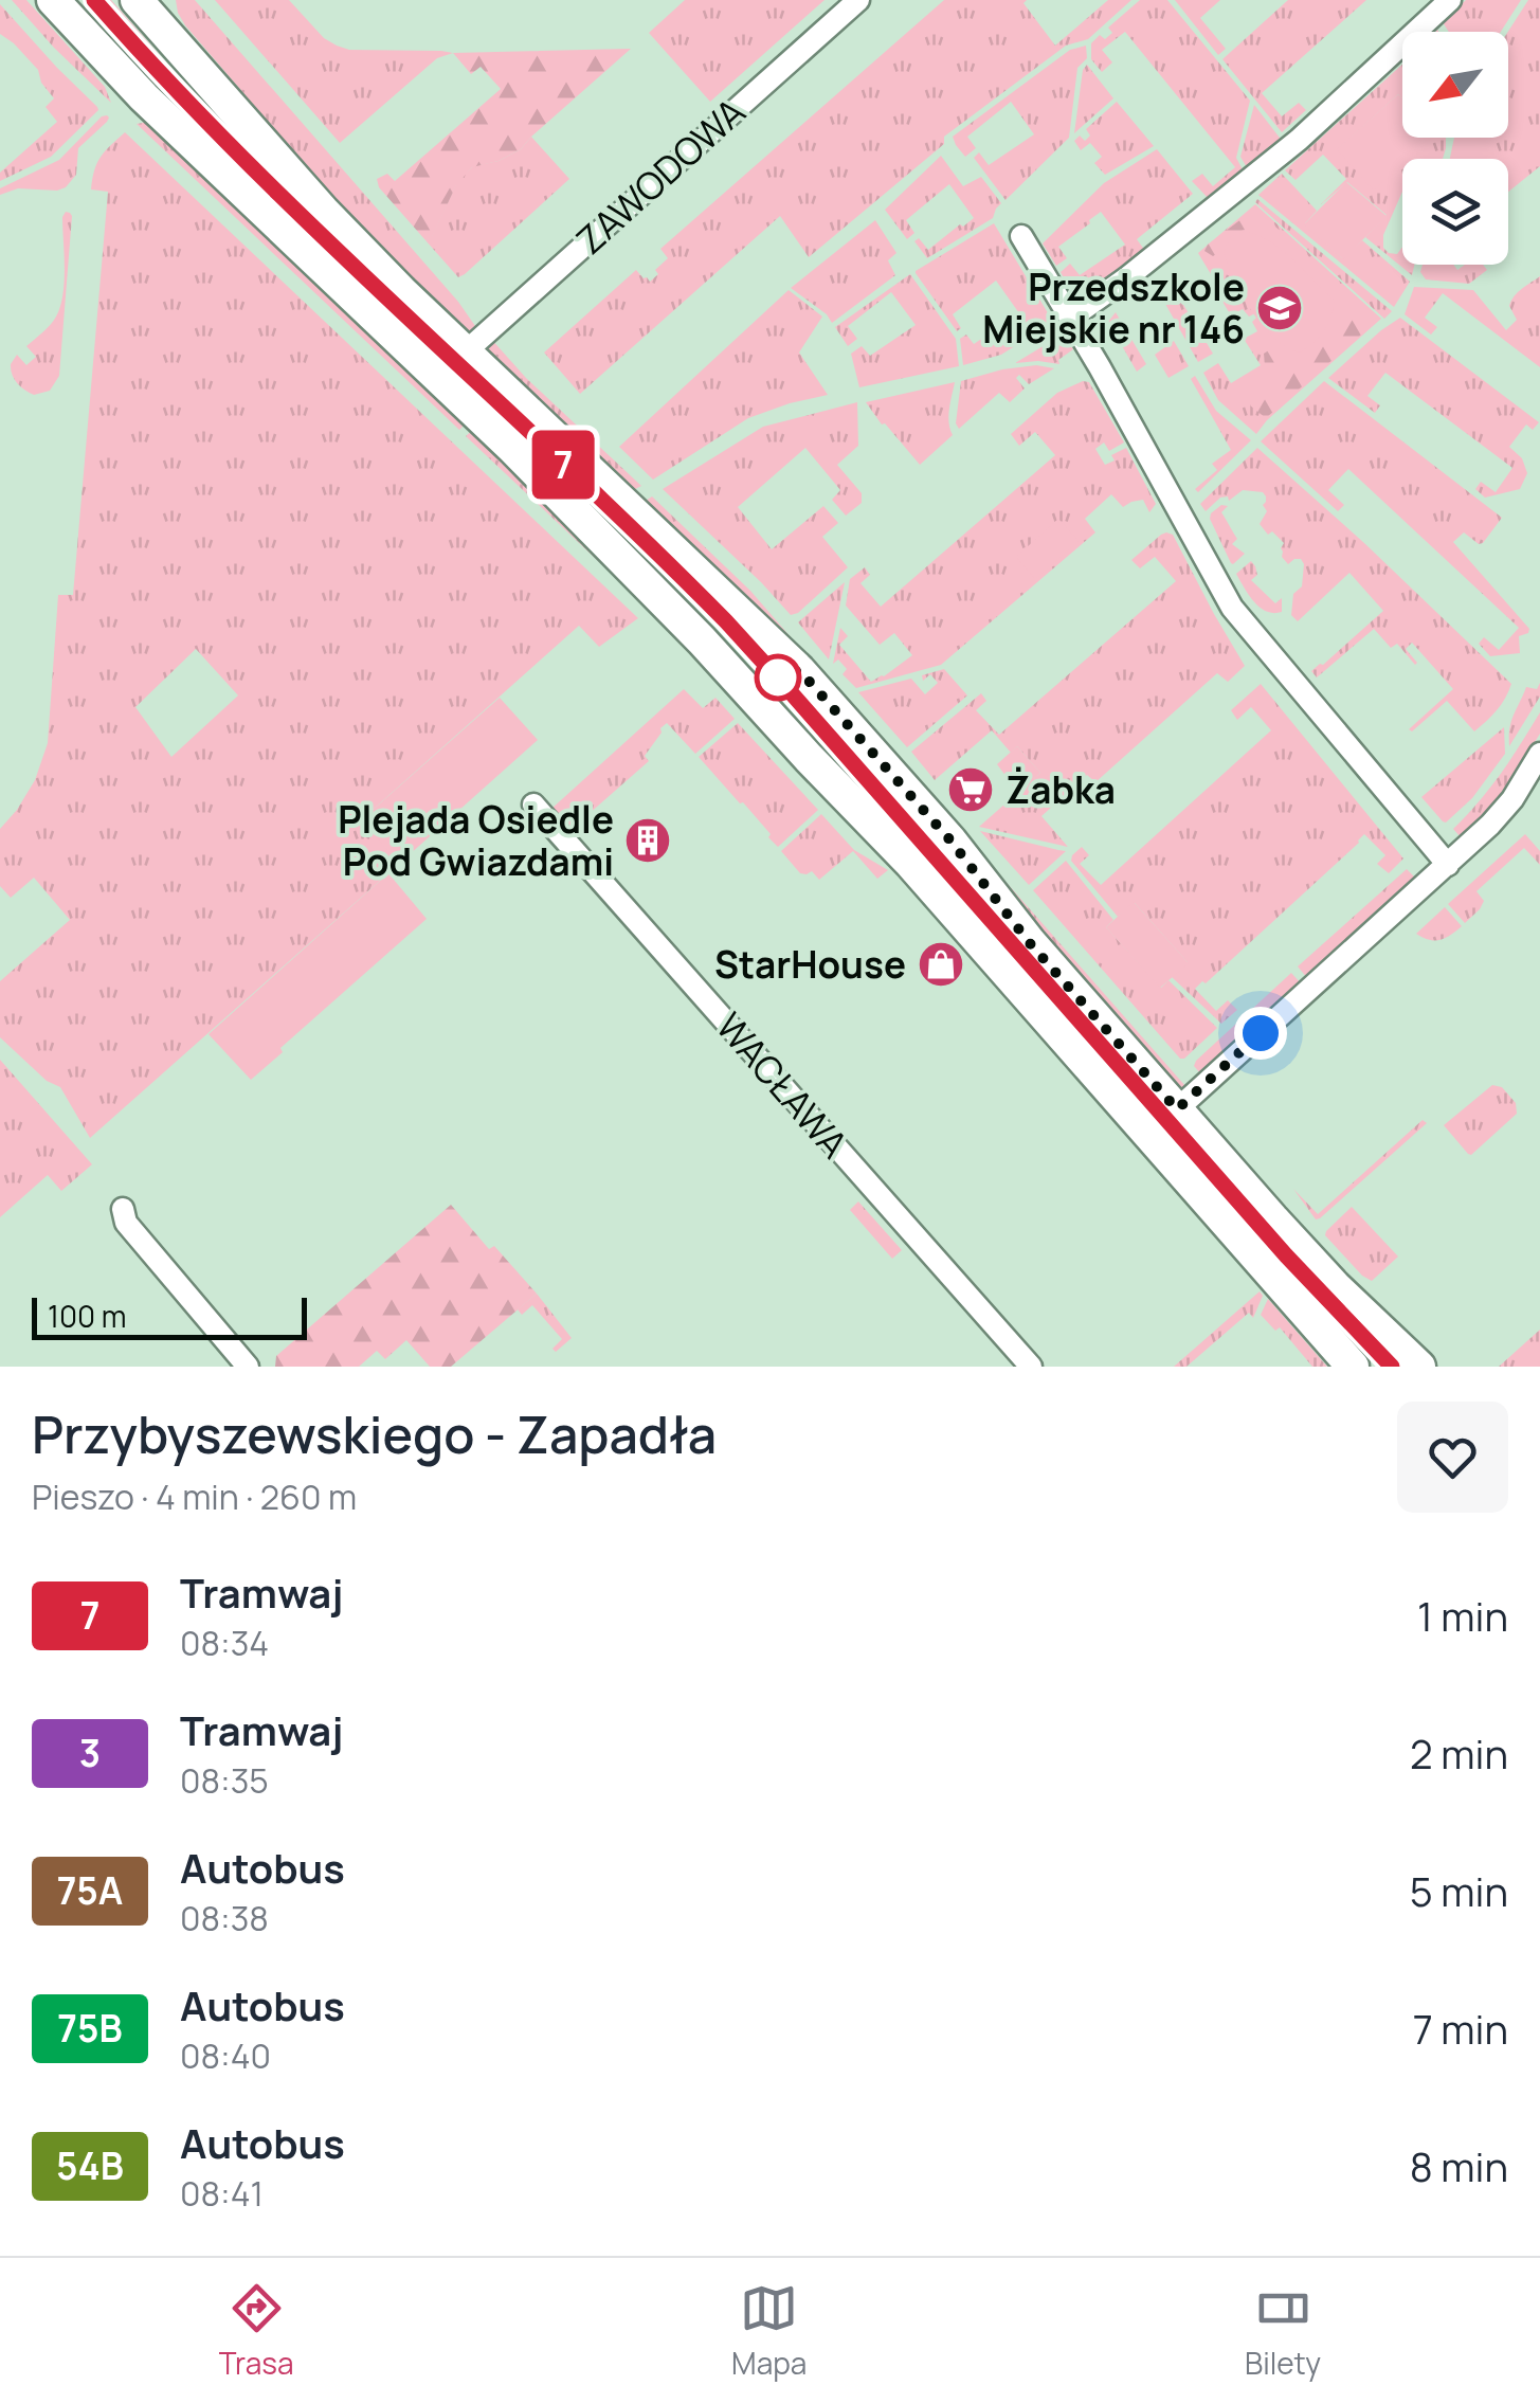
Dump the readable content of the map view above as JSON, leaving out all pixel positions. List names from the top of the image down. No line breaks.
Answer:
{"streets":{"street":["ZAWODOWA","WACŁAWA"]},"places":{"school or university":["Przedszkole Miejskie nr 146"],"supermarket":["Żabka"],"building":["Plejada Osiedle Pod Gwiazdami"],"shop":["StarHouse"]},"lines":["tram line 7"],"scale_bar":"100 m","north":"bottom left","page":{"on_map":"7","scale":"100 m","heading":["Przybyszewskiego - Zapadła","Pieszo · 4 min · 260 m"],"list":[{"mark":"7","name":"Tramwaj","note":"08:34","value":"1 min"},{"mark":"3","name":"Tramwaj","note":"08:35","value":"2 min"},{"mark":"75A","name":"Autobus","note":"08:38","value":"5 min"},{"mark":"75B","name":"Autobus","note":"08:40","value":"7 min"},{"mark":"54B","name":"Autobus","note":"08:41","value":"8 min"}],"tabs":["Trasa","Mapa","Bilety"]}}
